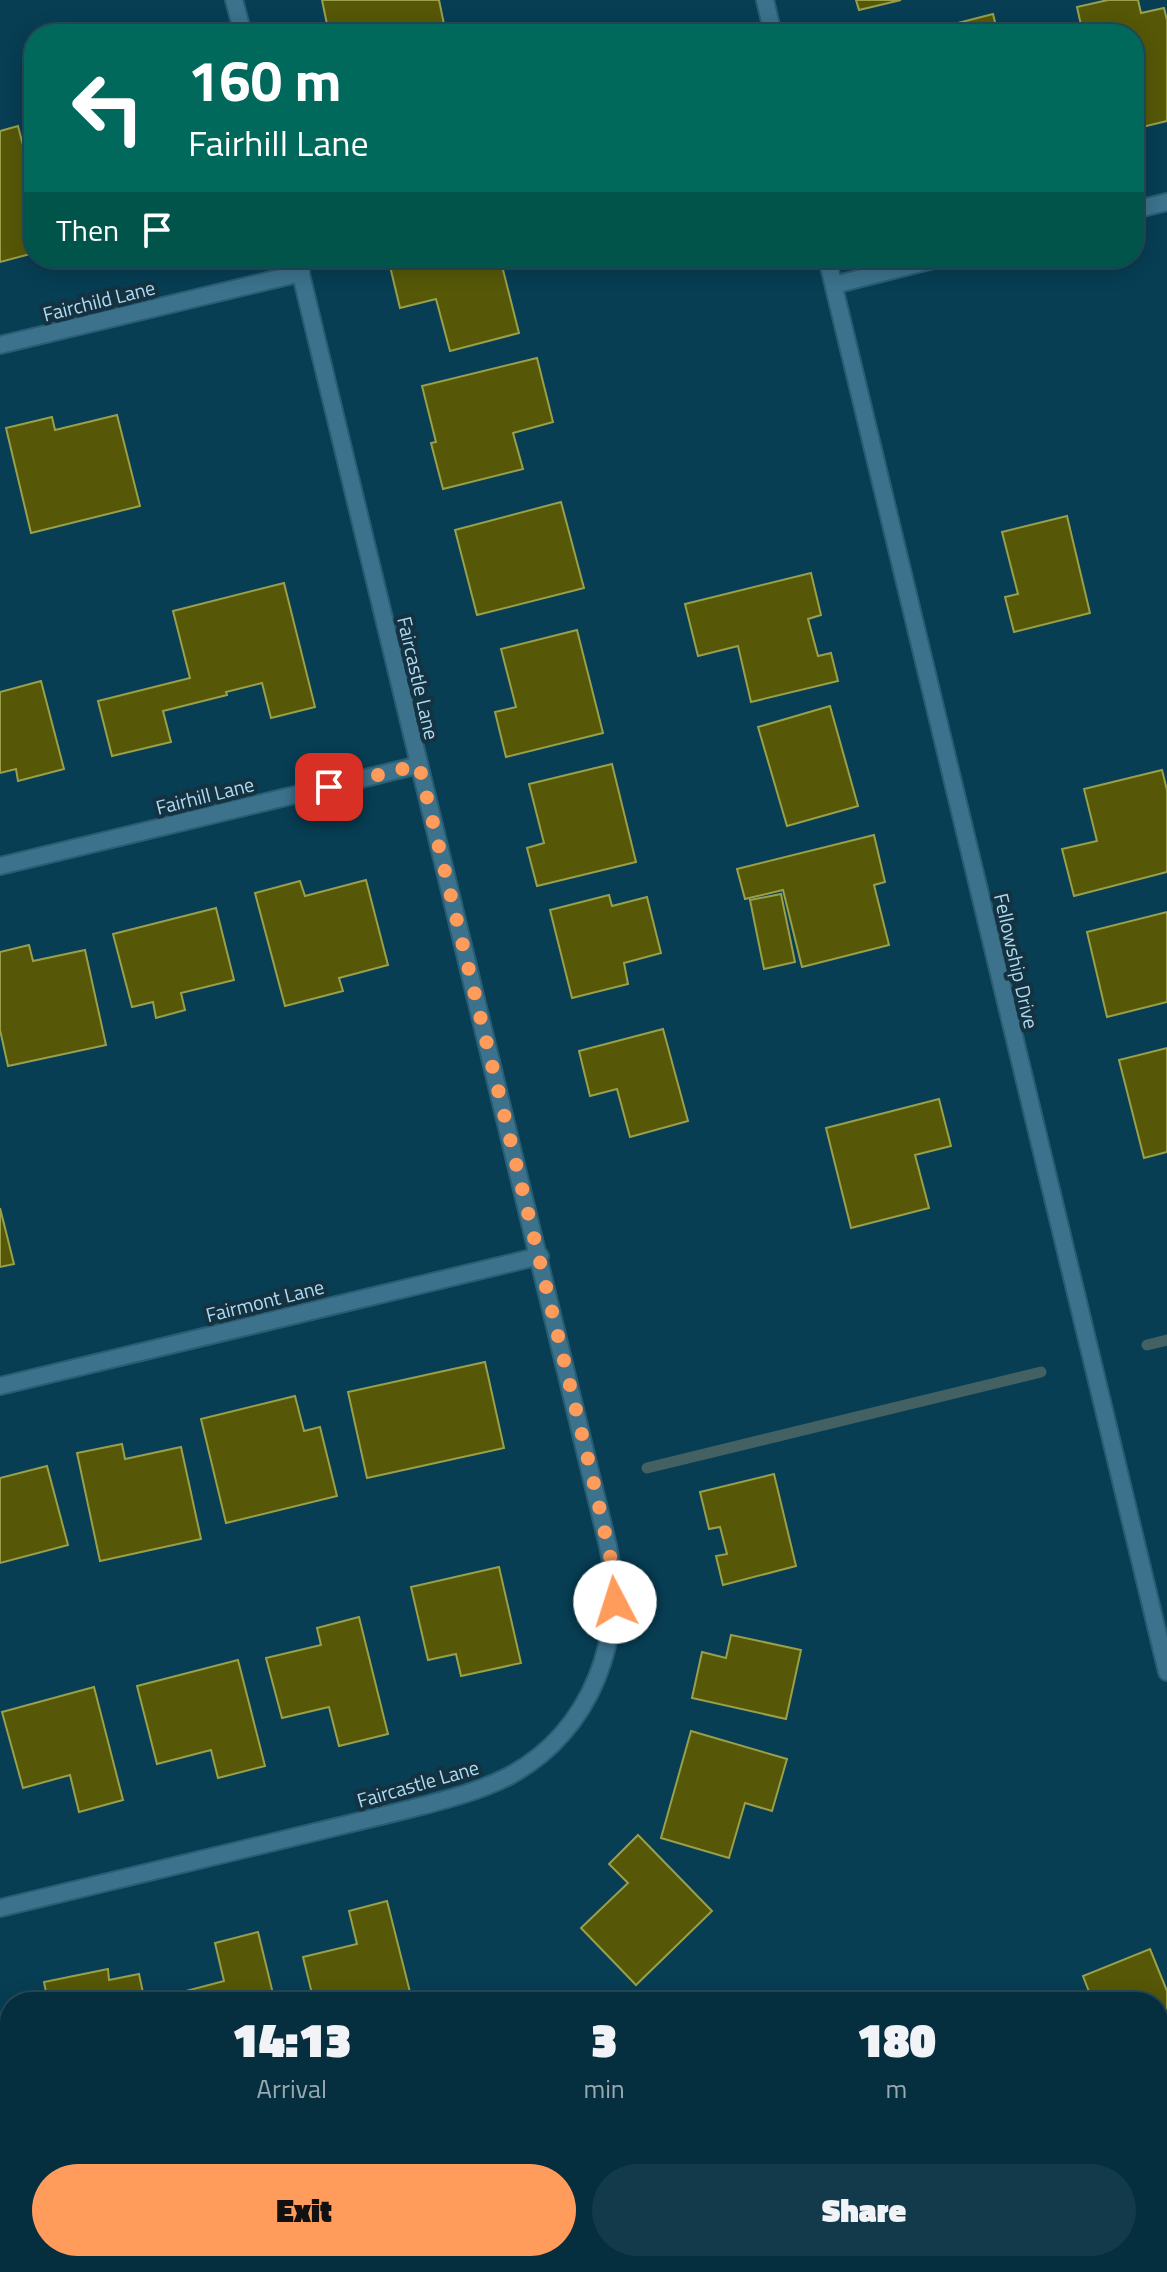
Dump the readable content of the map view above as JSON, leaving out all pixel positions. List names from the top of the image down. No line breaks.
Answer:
{"streets":{"street":["Fairchild Lane","Faircastle Lane","Fairhill Lane","Fellowship Drive","Fairmont Lane"]},"crossings":[["Faircastle Lane","Fairhill Lane"],["Faircastle Lane","Fairmont Lane"]],"page":{"turn":["160 m","Fairhill Lane"],"then":"Then","eta":["14:13","Arrival","3","min","180","m"],"buttons":["Exit","Share"]}}
